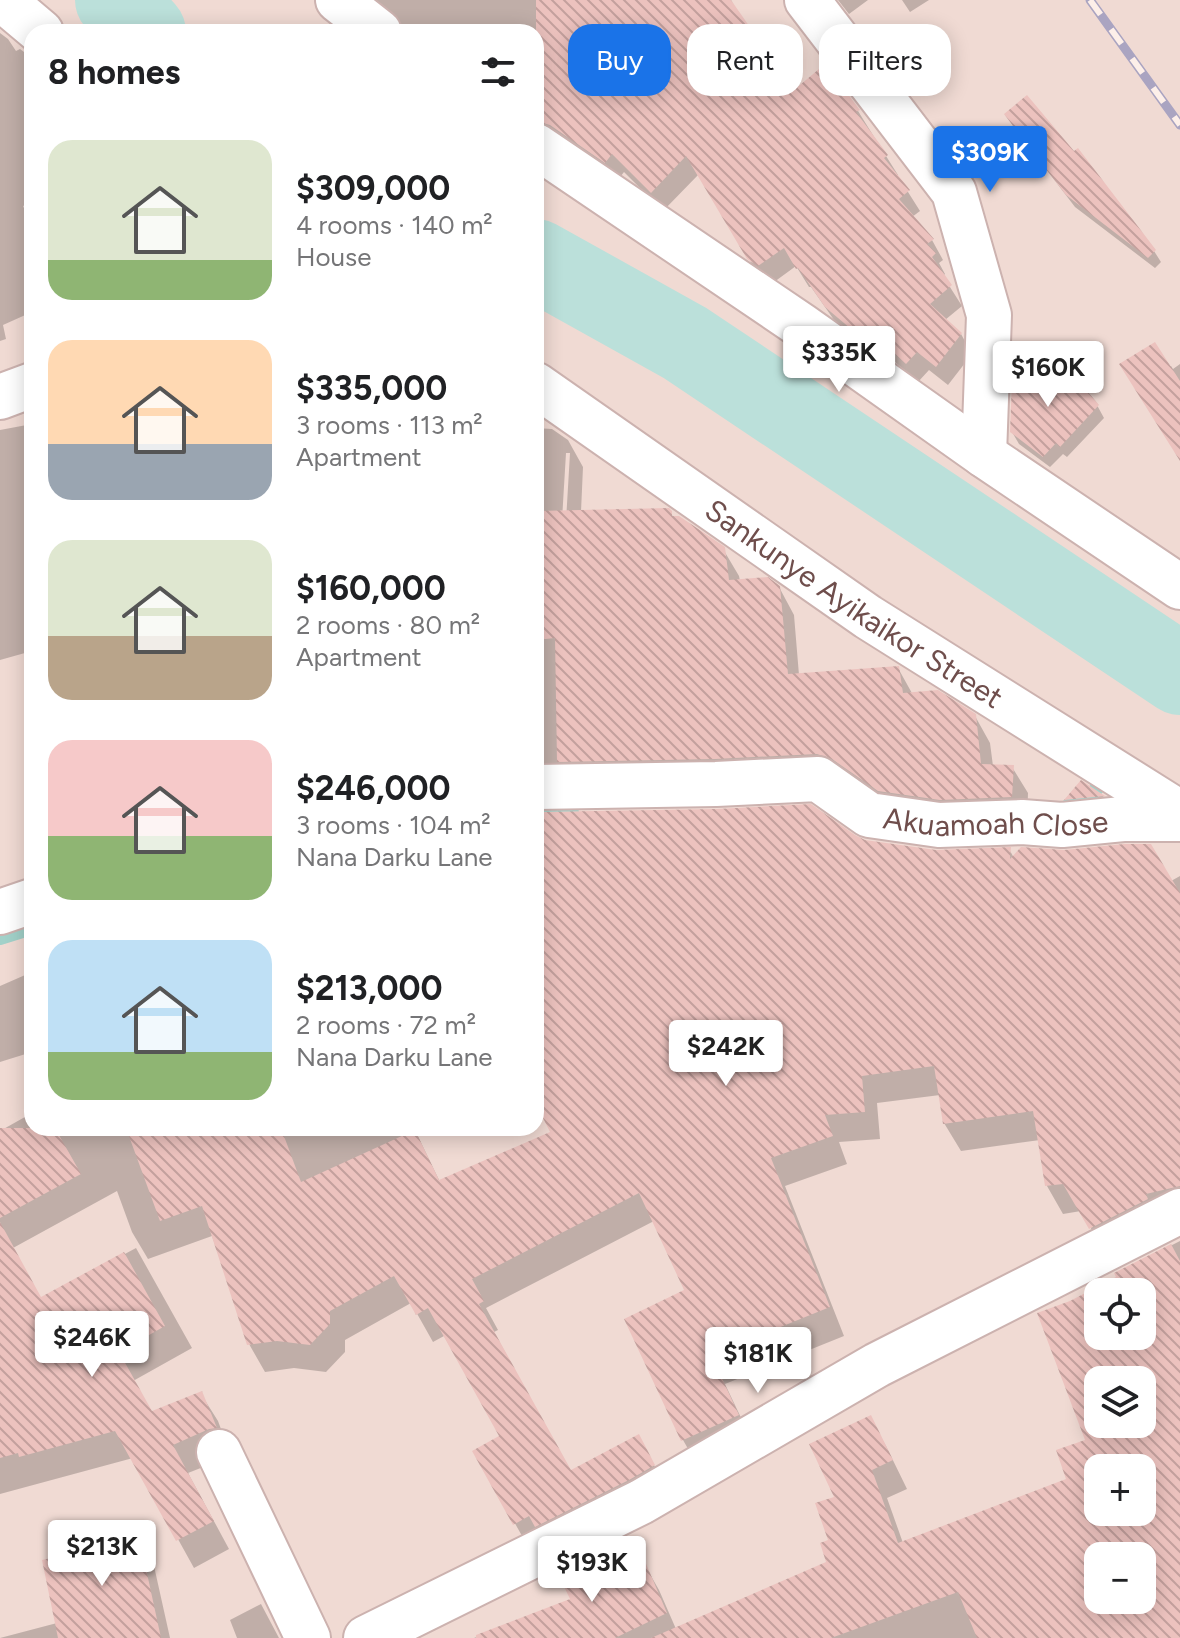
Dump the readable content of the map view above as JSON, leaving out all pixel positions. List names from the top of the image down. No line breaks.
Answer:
{"streets":{"street":["Sankunye Ayikaikor Street","Akuamoah Close"]},"page":{"chip":["Buy","Rent","Filters"],"heading":"8 homes","list":[{"name":"$309,000","note":"4 rooms · 140 m² · House"},{"name":"$335,000","note":"3 rooms · 113 m² · Apartment"},{"name":"$160,000","note":"2 rooms · 80 m² · Apartment"},{"name":"$246,000","note":"3 rooms · 104 m² · Nana Darku Lane"},{"name":"$213,000","note":"2 rooms · 72 m² · Nana Darku Lane"}],"price":["$309K","$335K","$160K","$242K","$246K","$181K","$213K","$193K"],"map_buttons":["+","−"]}}
